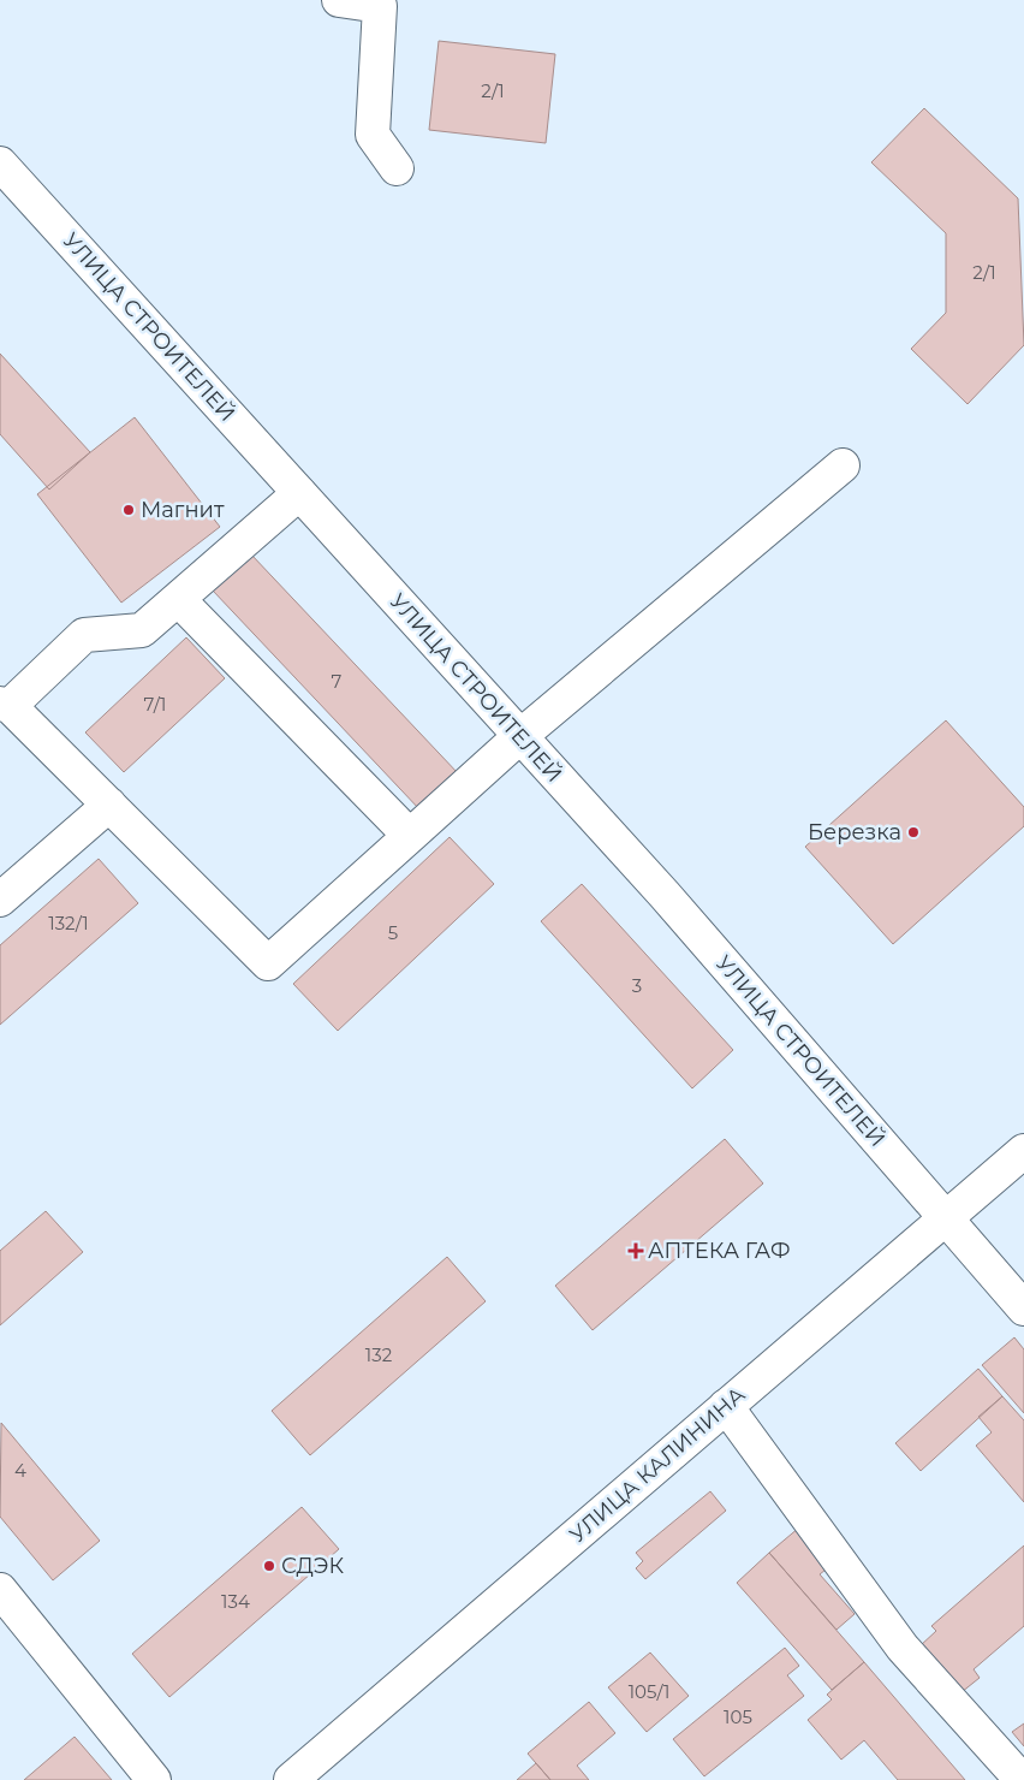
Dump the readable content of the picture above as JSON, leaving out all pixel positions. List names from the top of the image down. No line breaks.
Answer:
{"streets":{"main road":["УЛИЦА СТРОИТЕЛЕЙ","УЛИЦА КАЛИНИНА"]},"crossings":[["УЛИЦА СТРОИТЕЛЕЙ","УЛИЦА КАЛИНИНА"]],"places":{"other":["Магнит","Березка","СДЭК"],"health":["АПТЕКА ГАФ"]},"house_numbers":["2/1","2/1","7","7/1","132/1","5","3","132","4","134","105/1","105"]}
